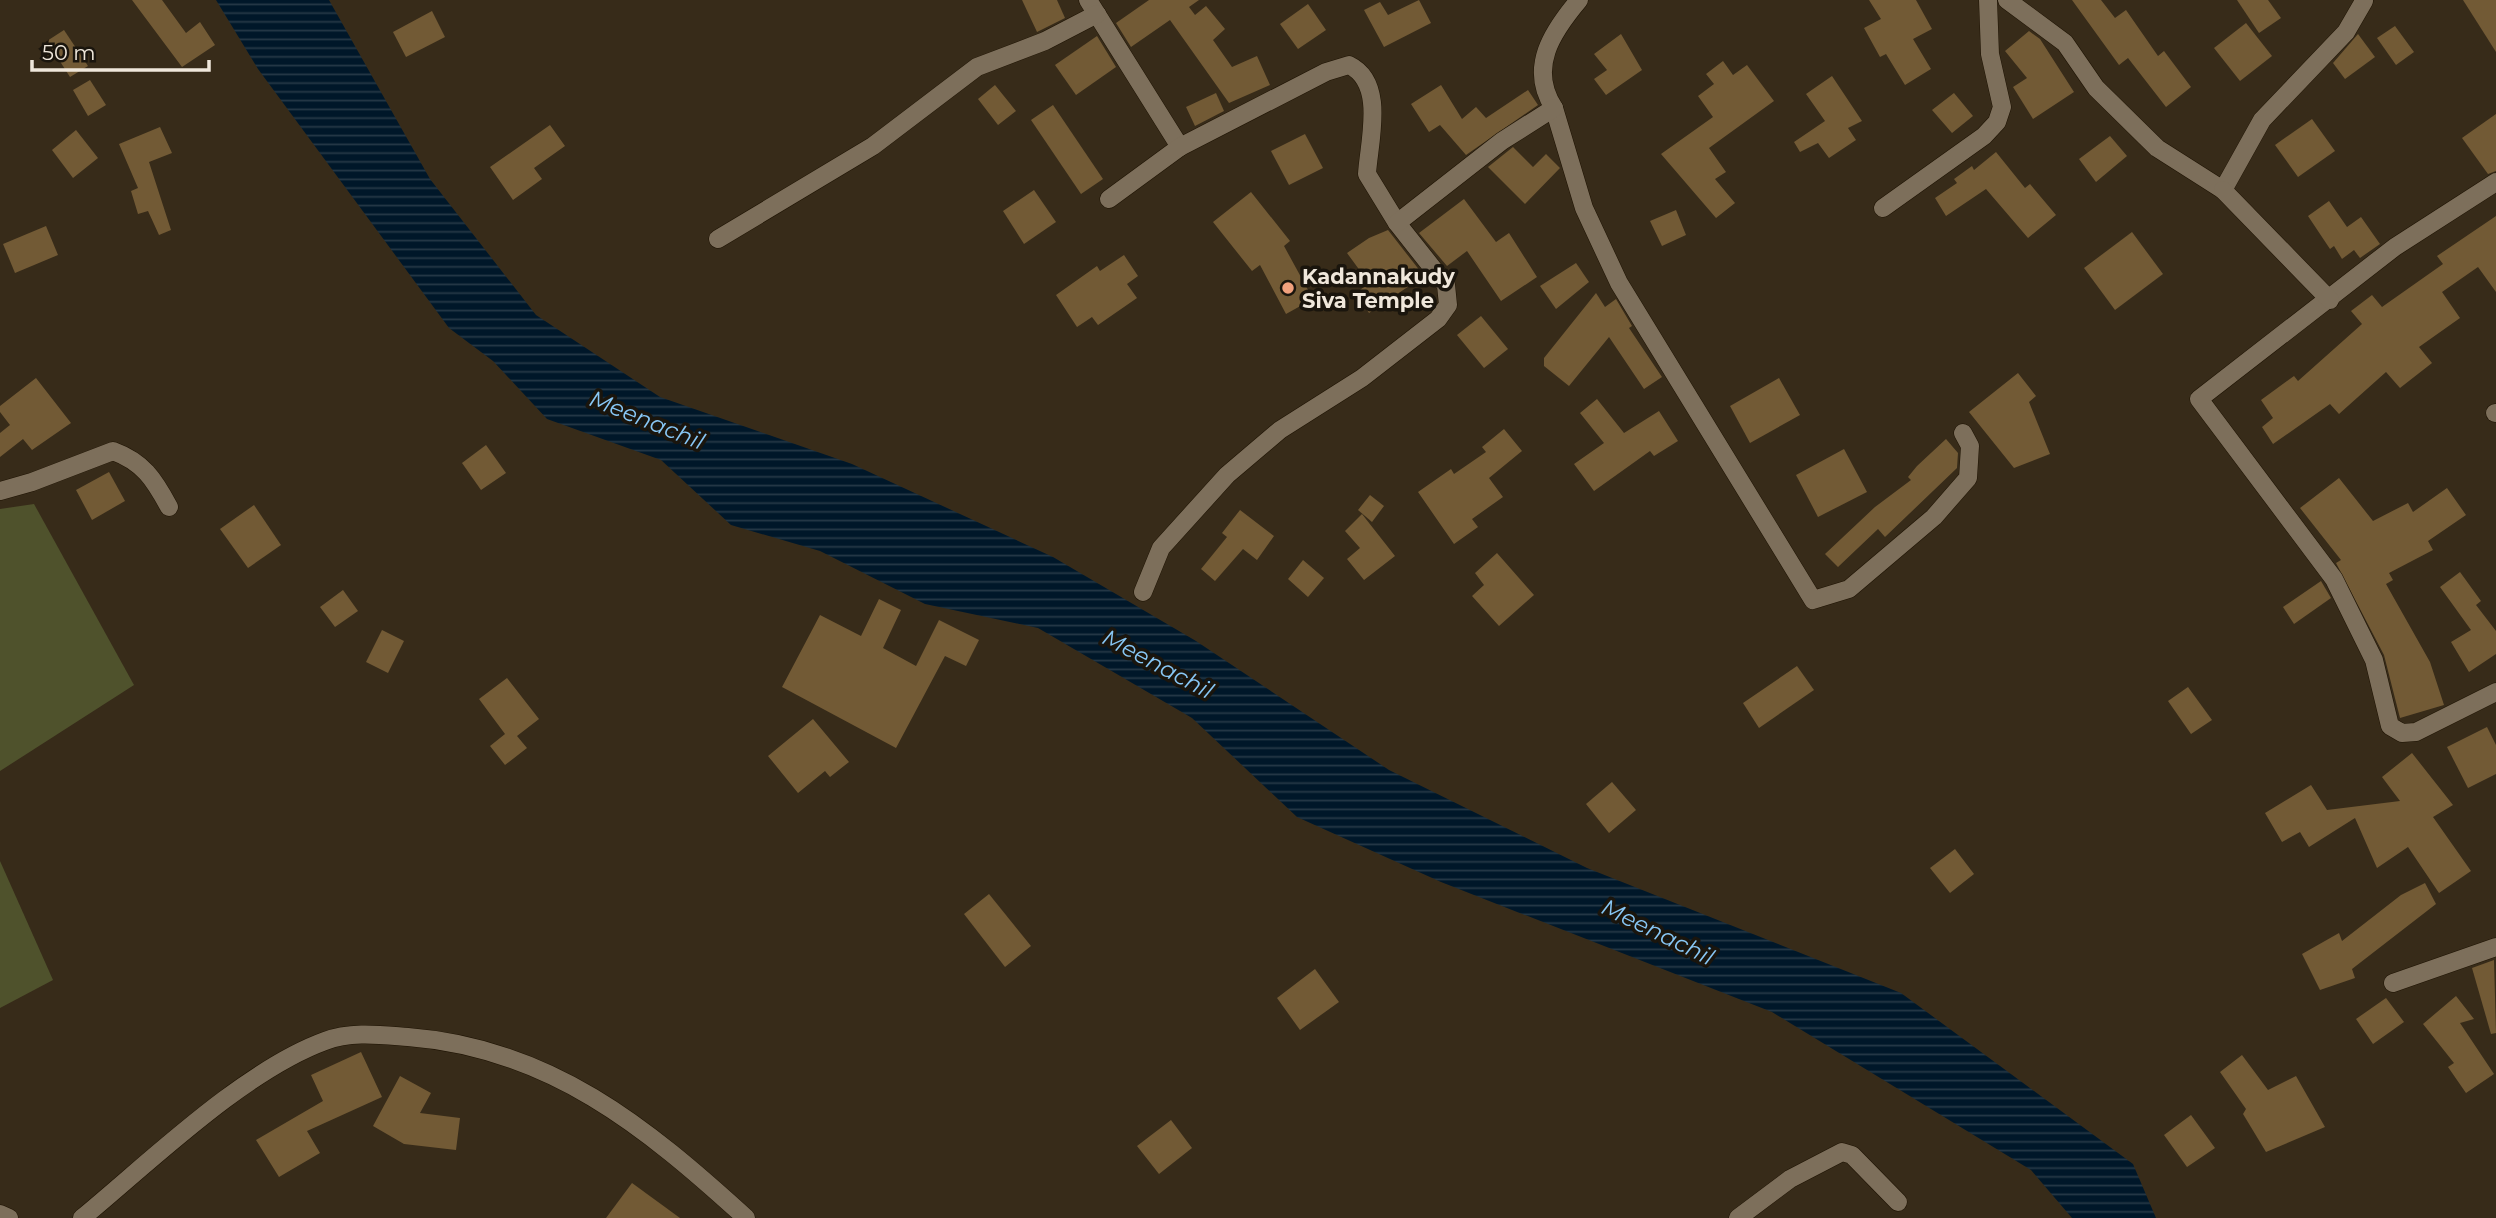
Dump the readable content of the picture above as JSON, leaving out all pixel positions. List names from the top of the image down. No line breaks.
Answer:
{"water":["Meenachil"],"places":["Kadannakudy Siva Temple"],"scale_bar":"50 m"}
